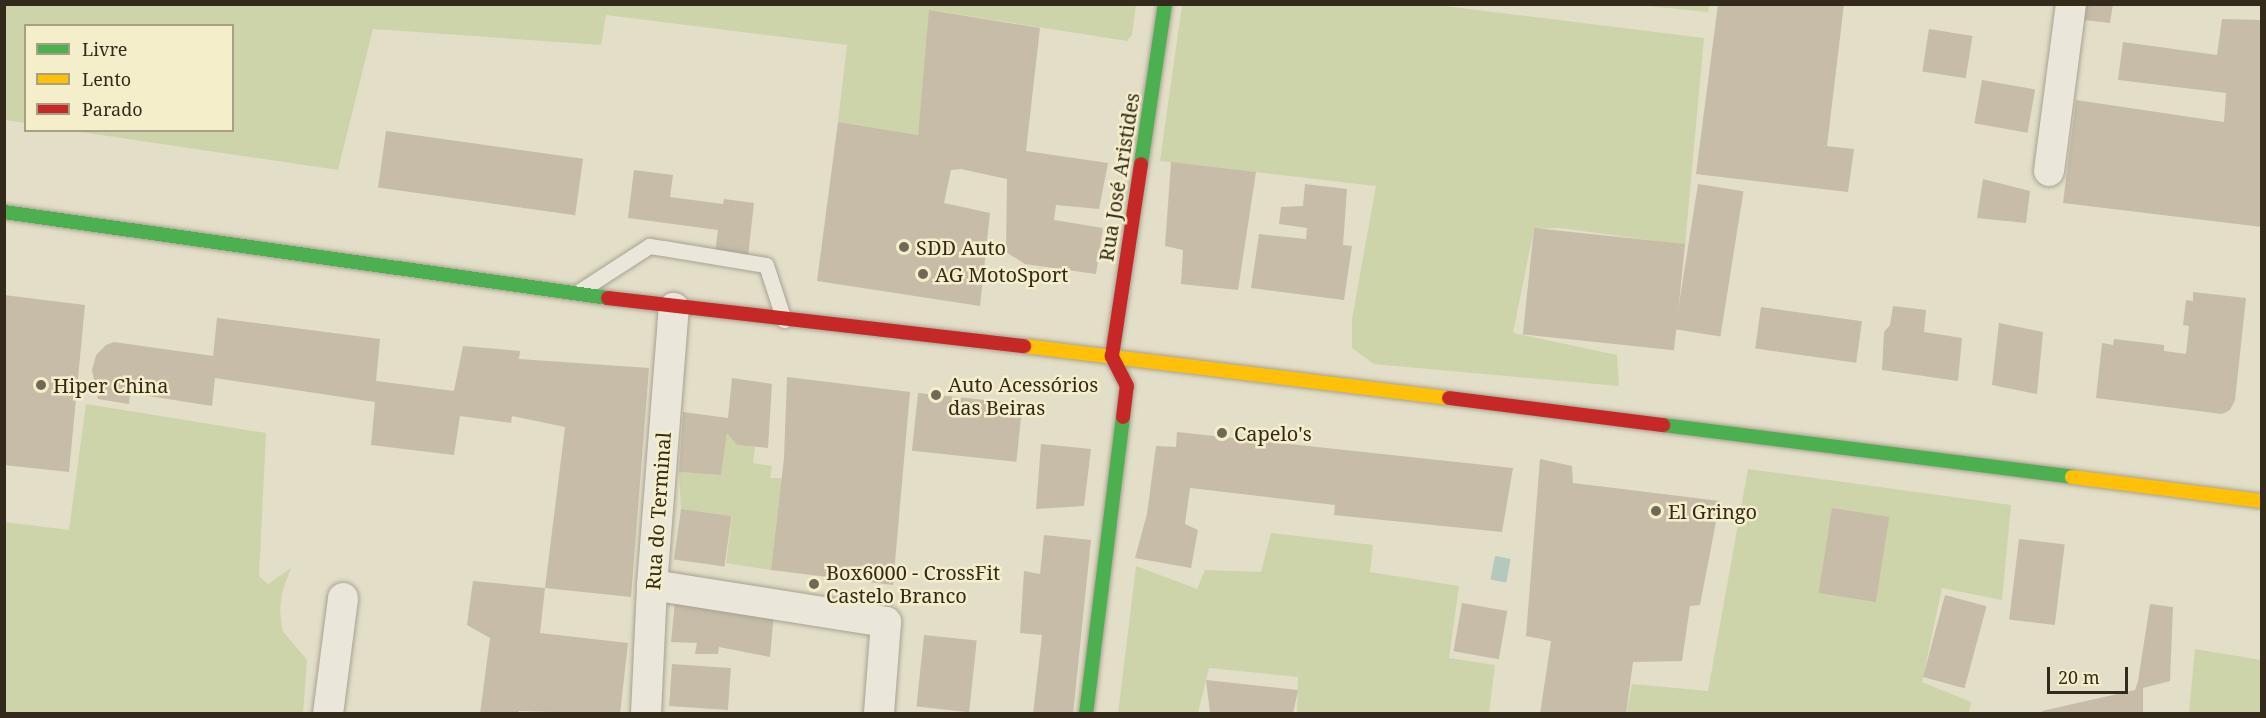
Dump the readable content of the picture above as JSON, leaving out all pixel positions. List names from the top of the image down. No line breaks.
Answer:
{"streets":{"main road":["Rua José Aristides"],"street":["Rua do Terminal"]},"places":["SDD Auto","AG MotoSport","Hiper China","Auto Acessórios das Beiras","Capelo's","El Gringo","Box6000 - CrossFit Castelo Branco"],"legend":["Livre","Lento","Parado"],"scale_bar":"20 m"}
